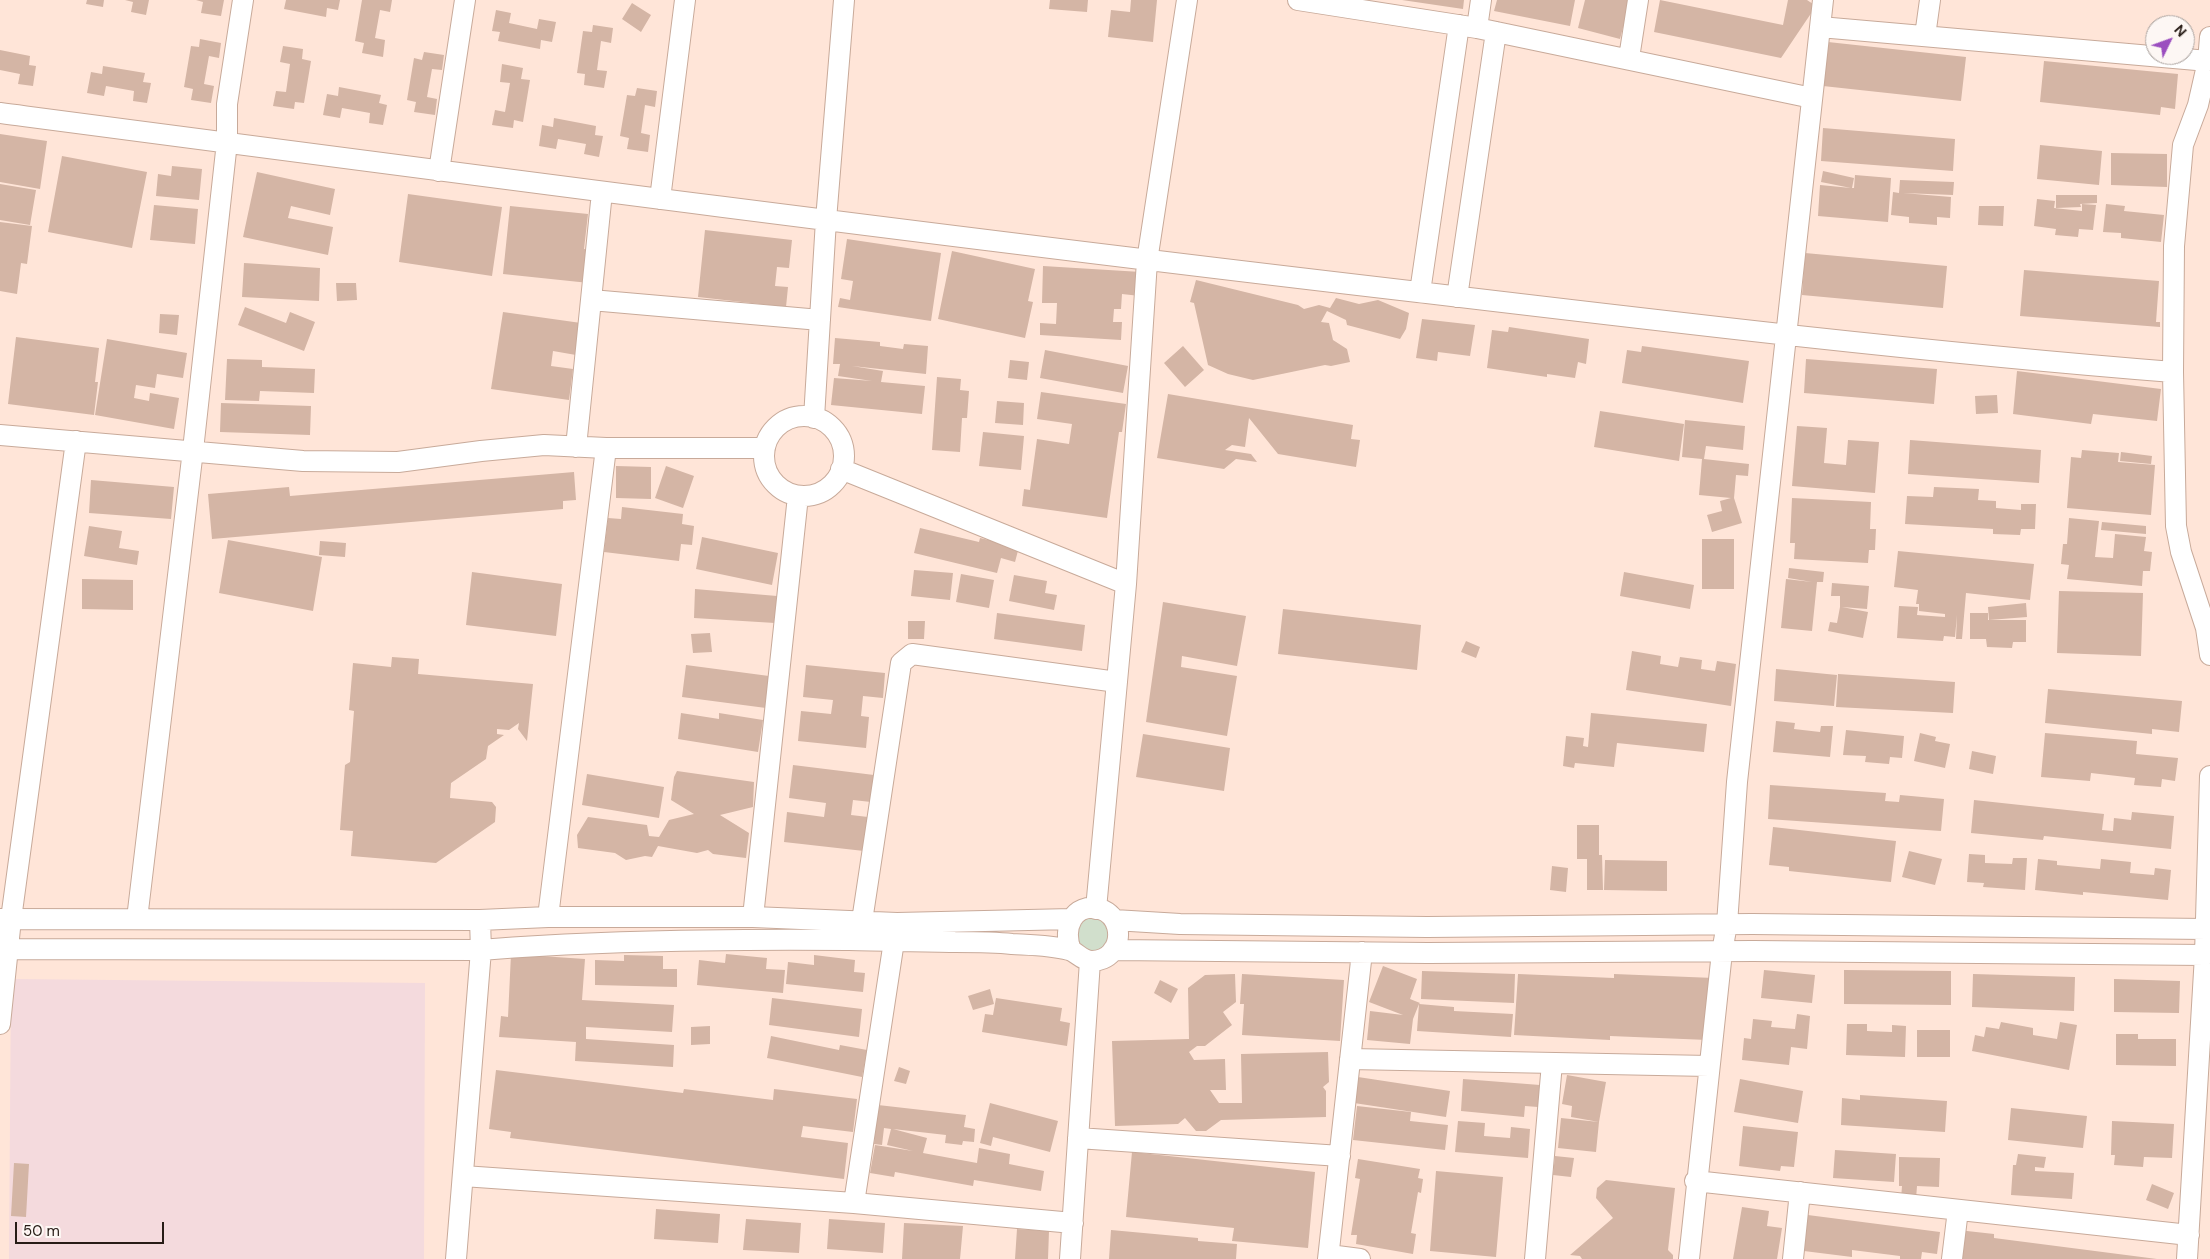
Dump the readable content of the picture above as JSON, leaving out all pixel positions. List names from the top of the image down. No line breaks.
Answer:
{"scale_bar":"50 m","north":"top right"}
